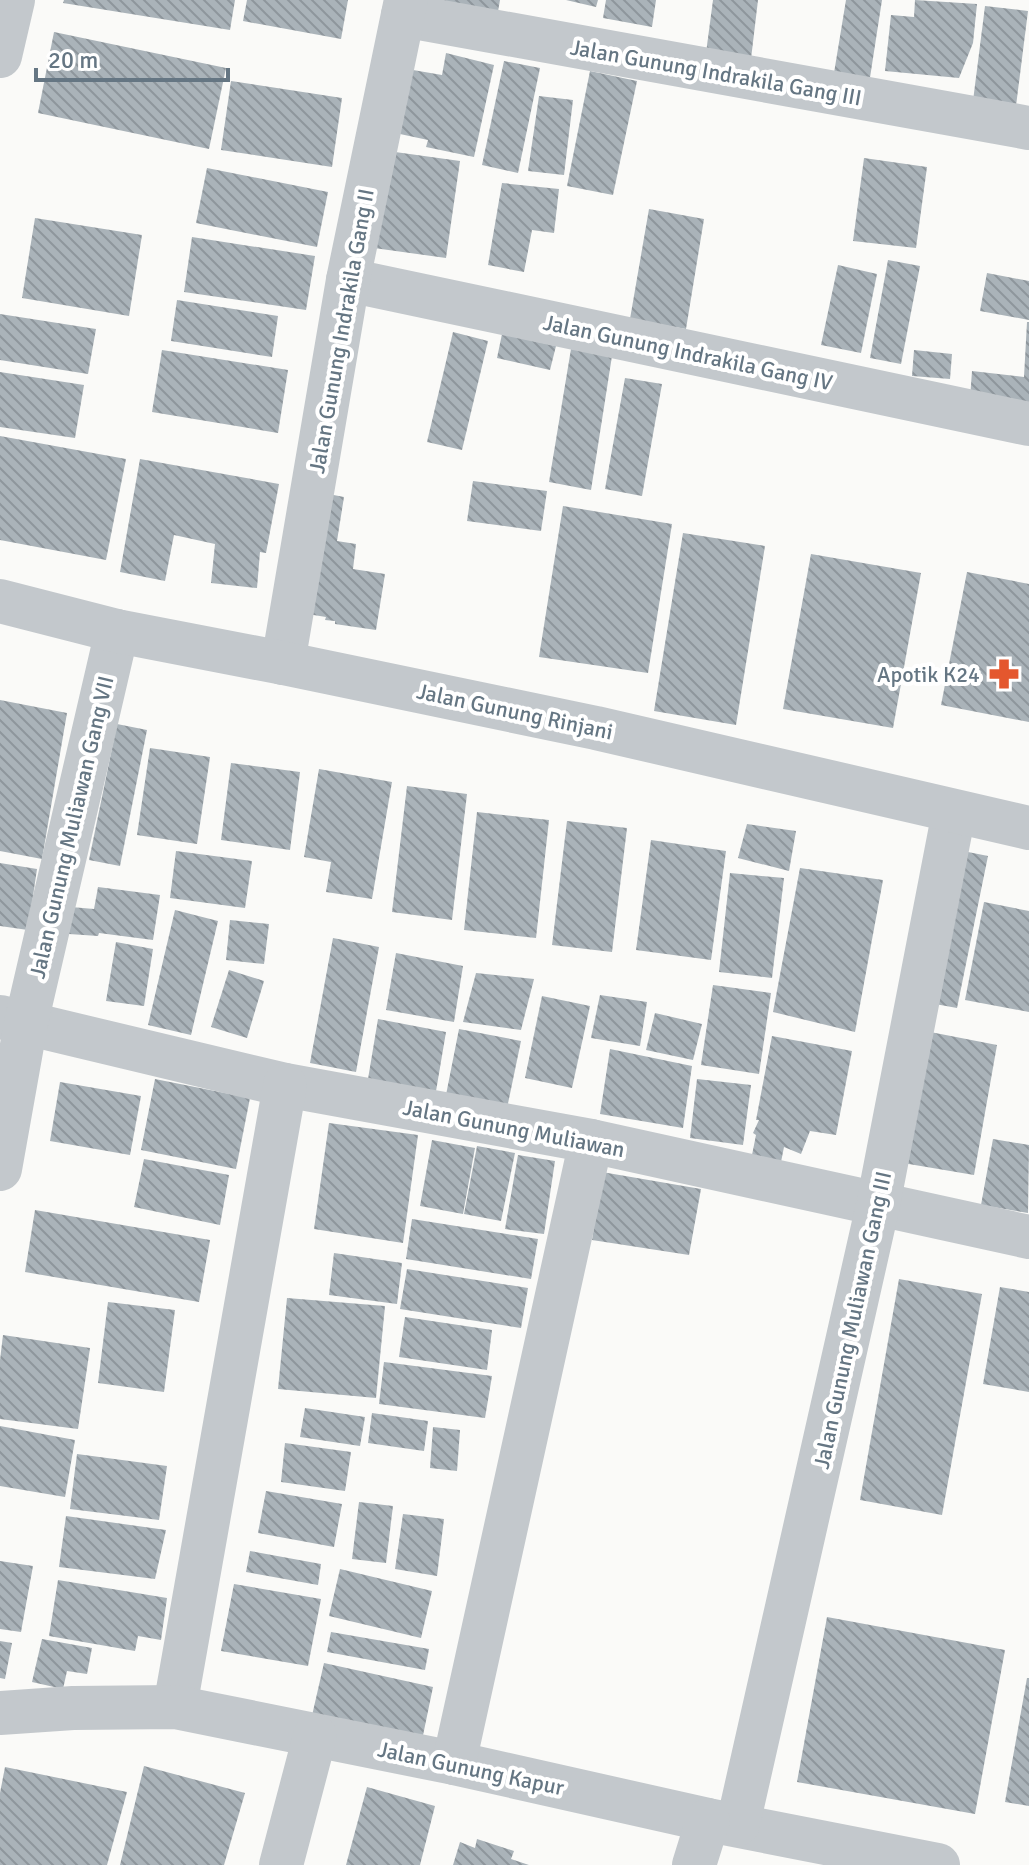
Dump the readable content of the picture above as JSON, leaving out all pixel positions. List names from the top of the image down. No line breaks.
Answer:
{"streets":{"street":["Jalan Gunung Indrakila Gang III","Jalan Gunung Indrakila Gang II","Jalan Gunung Indrakila Gang IV","Jalan Gunung Rinjani","Jalan Gunung Muliawan Gang VII","Jalan Gunung Muliawan","Jalan Gunung Muliawan Gang III","Jalan Gunung Kapur"]},"crossings":[["Jalan Gunung Indrakila Gang III","Jalan Gunung Indrakila Gang II"],["Jalan Gunung Indrakila Gang II","Jalan Gunung Indrakila Gang IV"],["Jalan Gunung Indrakila Gang II","Jalan Gunung Rinjani"],["Jalan Gunung Rinjani","Jalan Gunung Muliawan Gang VII"],["Jalan Gunung Rinjani","Jalan Gunung Muliawan Gang III"],["Jalan Gunung Muliawan Gang VII","Jalan Gunung Muliawan"],["Jalan Gunung Muliawan","Jalan Gunung Muliawan Gang III"],["Jalan Gunung Muliawan Gang III","Jalan Gunung Kapur"]],"places":{"pharmacy":["Apotik K24"]},"scale_bar":"20 m"}
